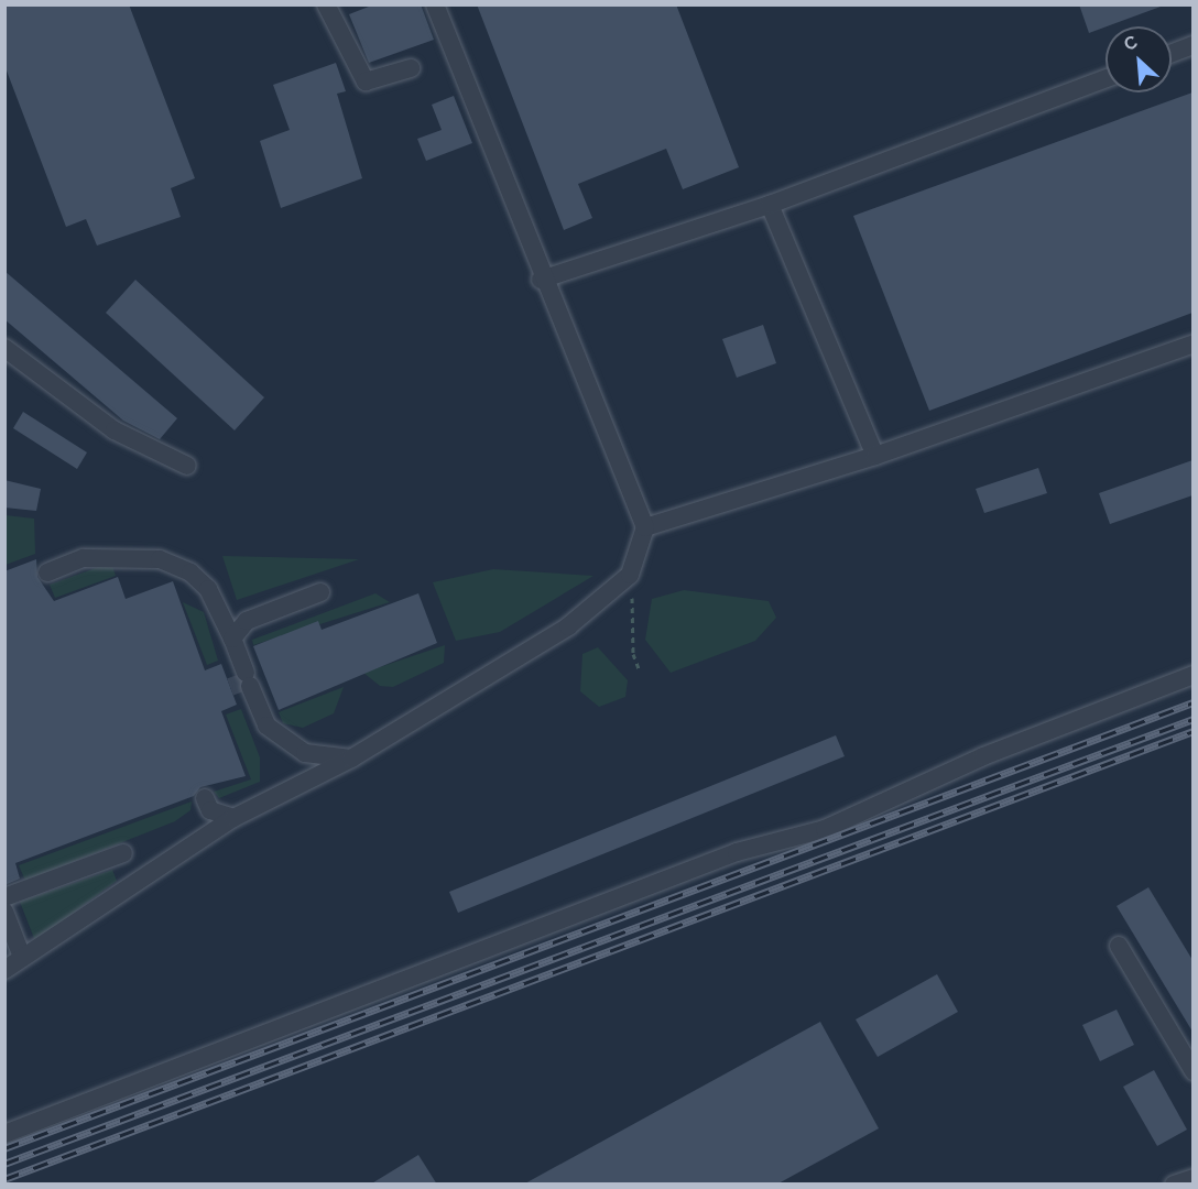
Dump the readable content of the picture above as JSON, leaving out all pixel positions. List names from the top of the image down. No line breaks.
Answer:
{"north":"top left"}
